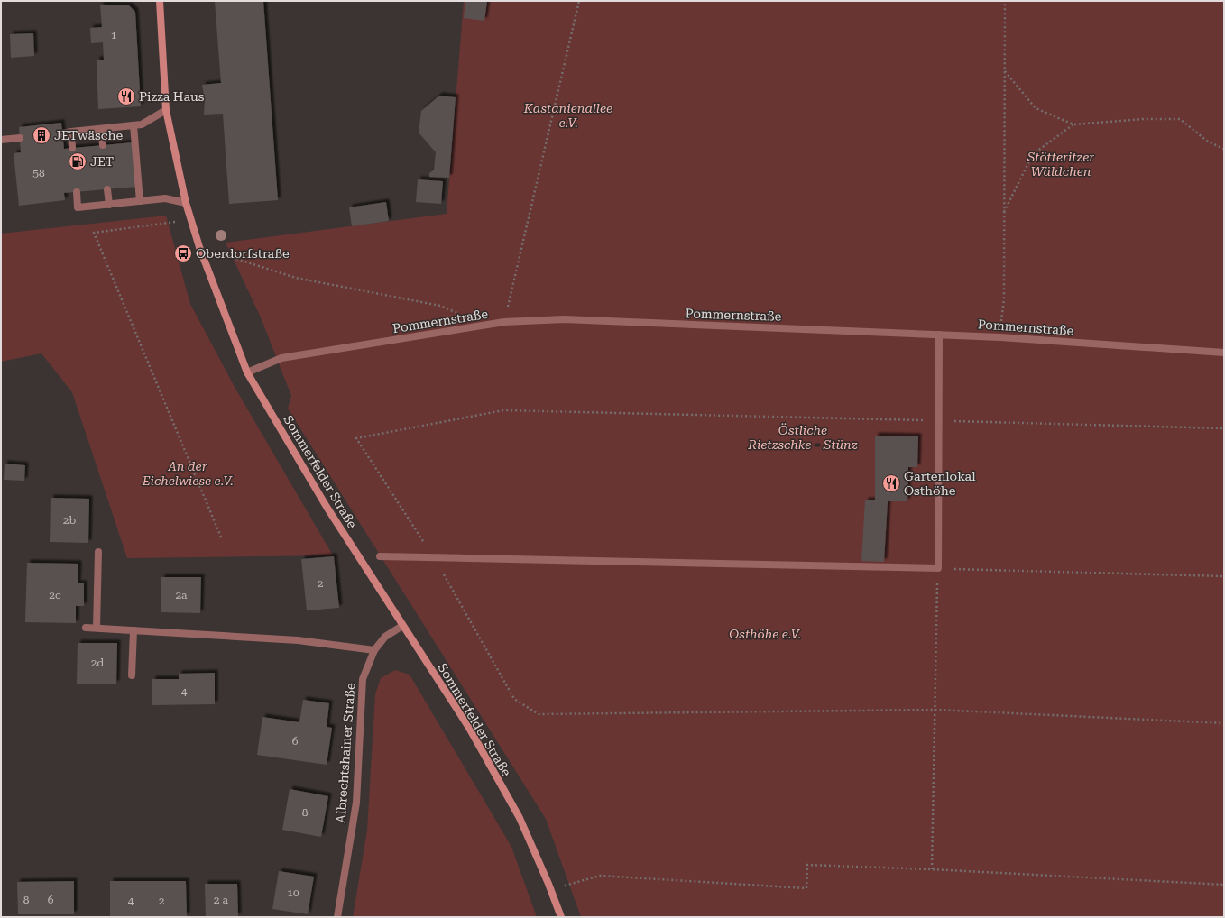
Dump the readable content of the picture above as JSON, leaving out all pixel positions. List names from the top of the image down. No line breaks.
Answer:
{"streets":{"main road":["Sommerfelder Straße"],"street":["Pommernstraße","Albrechtshainer Straße"]},"crossings":[["Pommernstraße","Sommerfelder Straße"],["Sommerfelder Straße","Albrechtshainer Straße"]],"parks":["Kastanienallee e.V.","Stötteritzer Wäldchen","Östliche Rietzschke - Stünz","An der Eichelwiese e.V.","Osthöhe e.V."],"places":{"restaurant":["Pizza Haus","Gartenlokal Osthöhe"],"building":["JETwäsche"],"fuel station":["JET"],"bus stop":["Oberdorfstraße"]},"house_numbers":["1","58","2b","2","2c","2a","2d","4","6","8","10","8","6","2 a","4","2"]}
